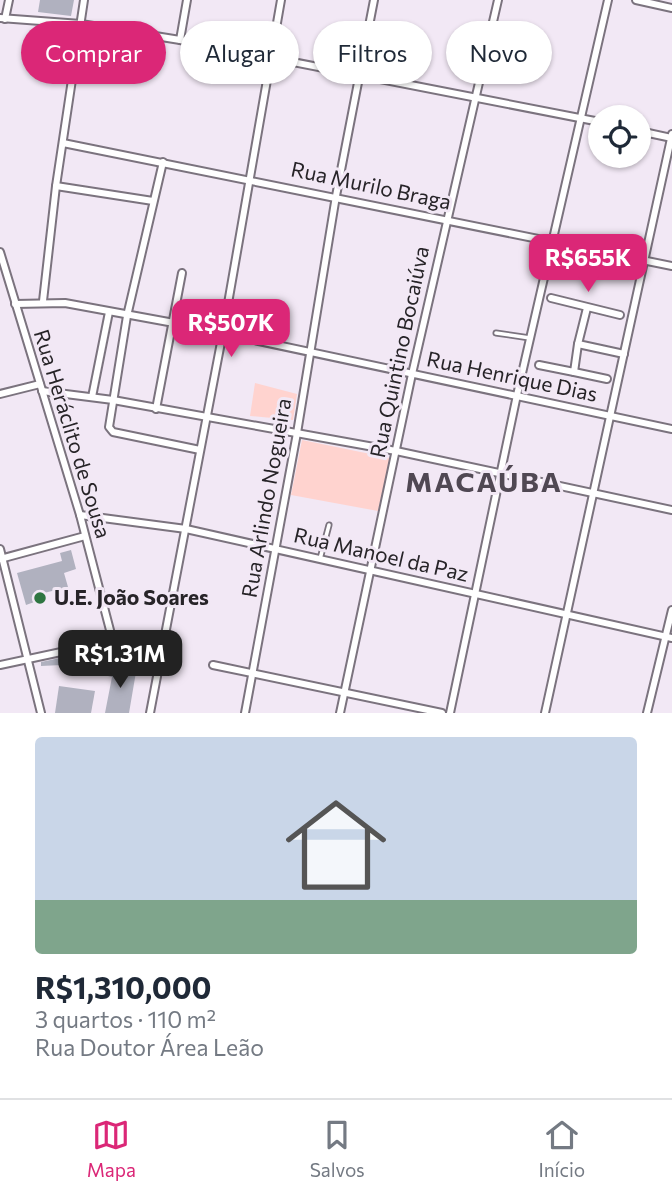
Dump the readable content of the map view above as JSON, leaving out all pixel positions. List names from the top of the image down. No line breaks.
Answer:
{"streets":{"street":["Rua Murilo Braga","Rua Quintino Bocaiúva","Rua Henrique Dias","Rua Heráclito de Sousa","Rua Arlindo Nogueira","Rua Manoel da Paz"]},"crossings":[["Rua Murilo Braga","Rua Quintino Bocaiúva"],["Rua Murilo Braga","Rua Arlindo Nogueira"],["Rua Quintino Bocaiúva","Rua Henrique Dias"],["Rua Quintino Bocaiúva","Rua Manoel da Paz"],["Rua Henrique Dias","Rua Heráclito de Sousa"],["Rua Henrique Dias","Rua Arlindo Nogueira"],["Rua Heráclito de Sousa","Rua Manoel da Paz"],["Rua Arlindo Nogueira","Rua Manoel da Paz"]],"districts":["MACAÚBA"],"places":["U.E. João Soares"],"page":{"chip":["Comprar","Alugar","Filtros","Novo"],"price":["R$655K","R$507K","R$1.31M"],"list":[{"name":"R$1,310,000","note":"3 quartos · 110 m² · Rua Doutor Área Leão"}],"tabs":["Mapa","Salvos","Início"]}}
